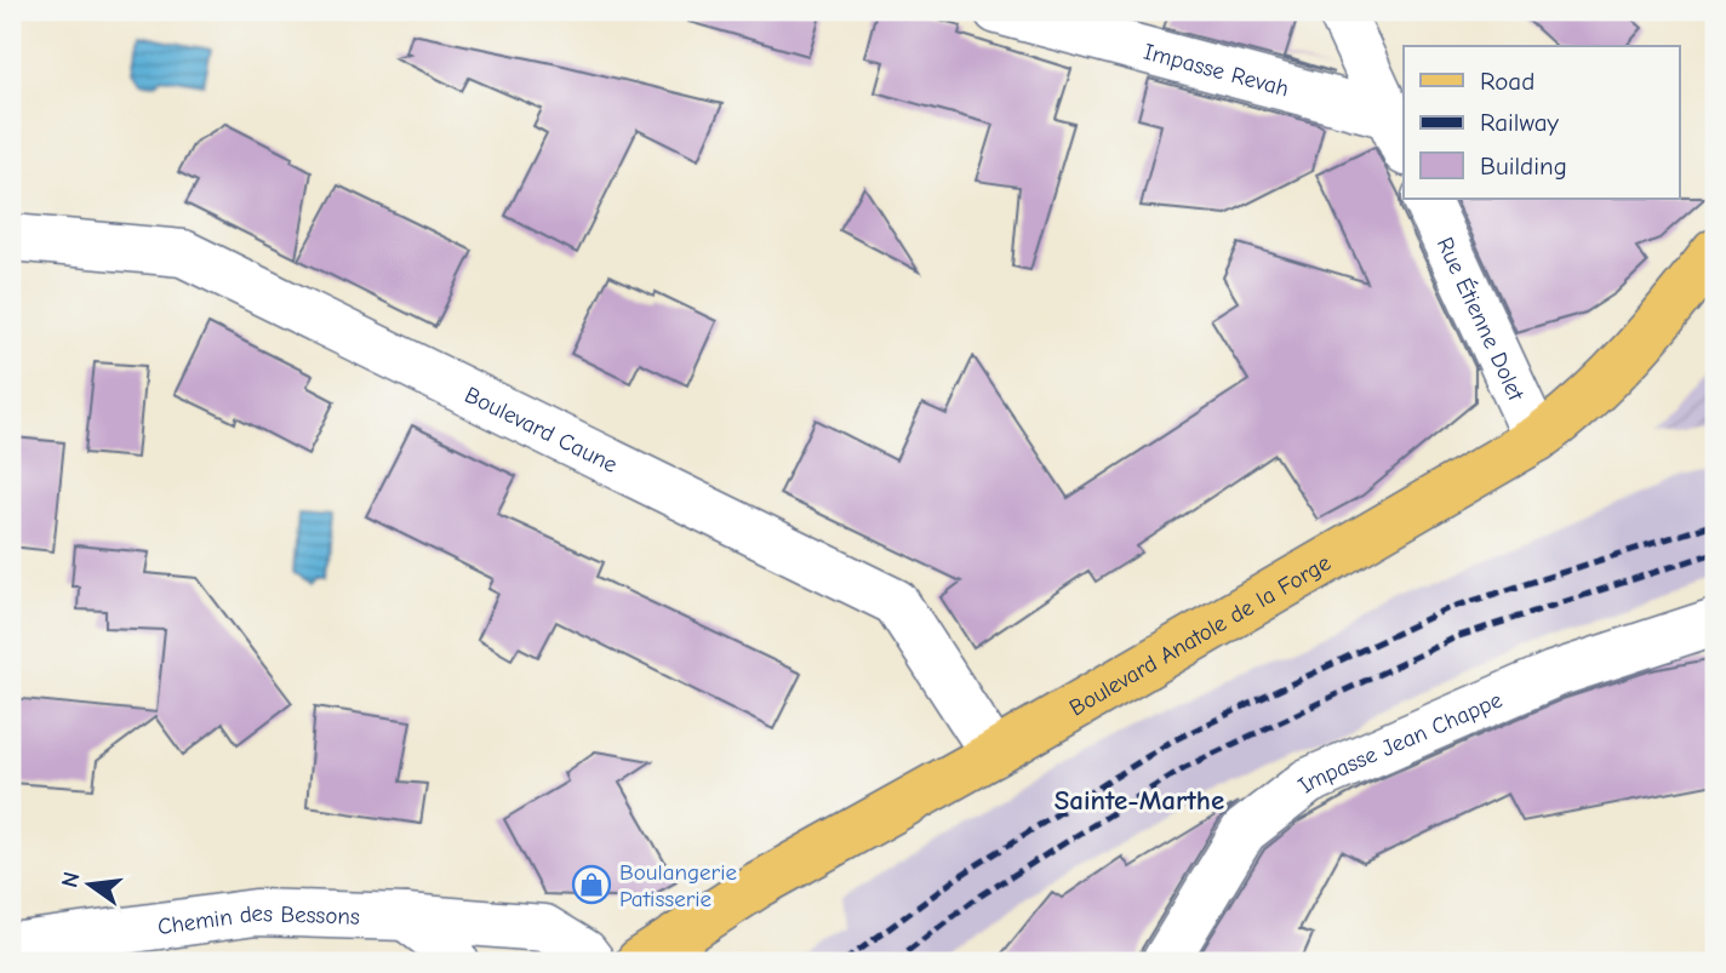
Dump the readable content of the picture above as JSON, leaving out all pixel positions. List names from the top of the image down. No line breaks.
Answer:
{"streets":{"main road":["Boulevard Anatole de la Forge"],"street":["Impasse Revah","Rue Étienne Dolet","Boulevard Caune","Impasse Jean Chappe","Chemin des Bessons"]},"crossings":[["Rue Étienne Dolet","Boulevard Anatole de la Forge"],["Boulevard Caune","Boulevard Anatole de la Forge"]],"districts":["Sainte-Marthe"],"places":{"shop":["Boulangerie Patisserie"]},"legend":["Road","Railway","Building"],"north":"left"}
